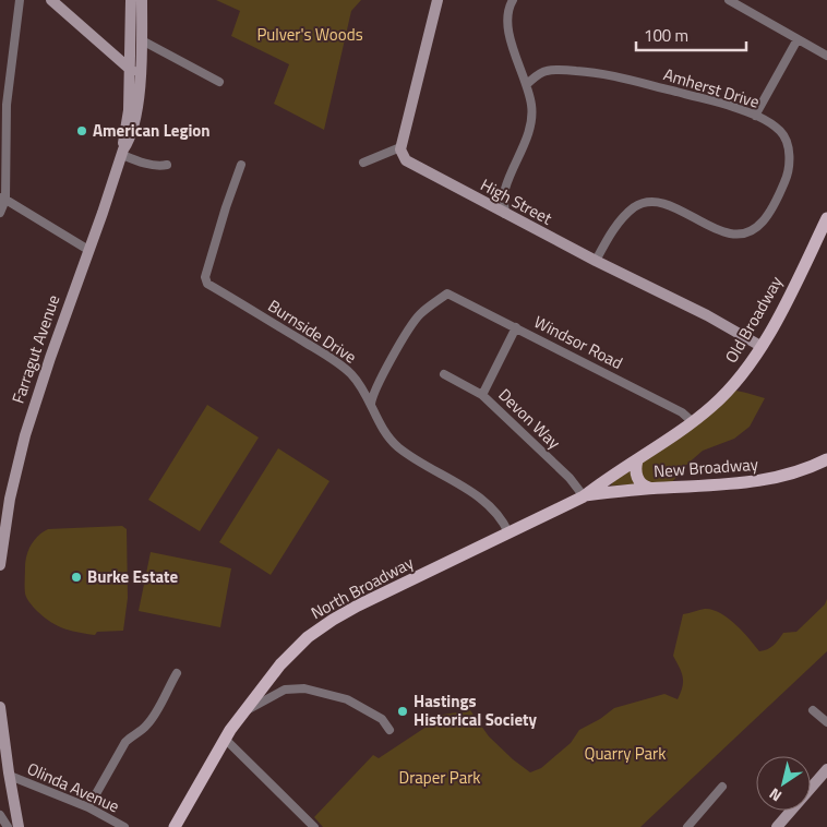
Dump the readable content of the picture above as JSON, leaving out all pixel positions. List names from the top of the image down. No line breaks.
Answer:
{"streets":{"main road":["High Street","Old Broadway","Farragut Avenue","New Broadway","North Broadway"],"street":["Amherst Drive","Burnside Drive","Windsor Road","Devon Way","Olinda Avenue"]},"crossings":[["Amherst Drive","High Street"],["High Street","Old Broadway"],["Old Broadway","Windsor Road"],["Old Broadway","Devon Way"],["Old Broadway","New Broadway"],["Old Broadway","North Broadway"],["Burnside Drive","Windsor Road"],["Burnside Drive","North Broadway"],["Devon Way","New Broadway"],["Devon Way","North Broadway"],["New Broadway","North Broadway"]],"parks":["Pulver's Woods","Quarry Park","Draper Park"],"places":["American Legion","Burke Estate","Hastings Historical Society"],"scale_bar":"100 m","north":"bottom left"}
